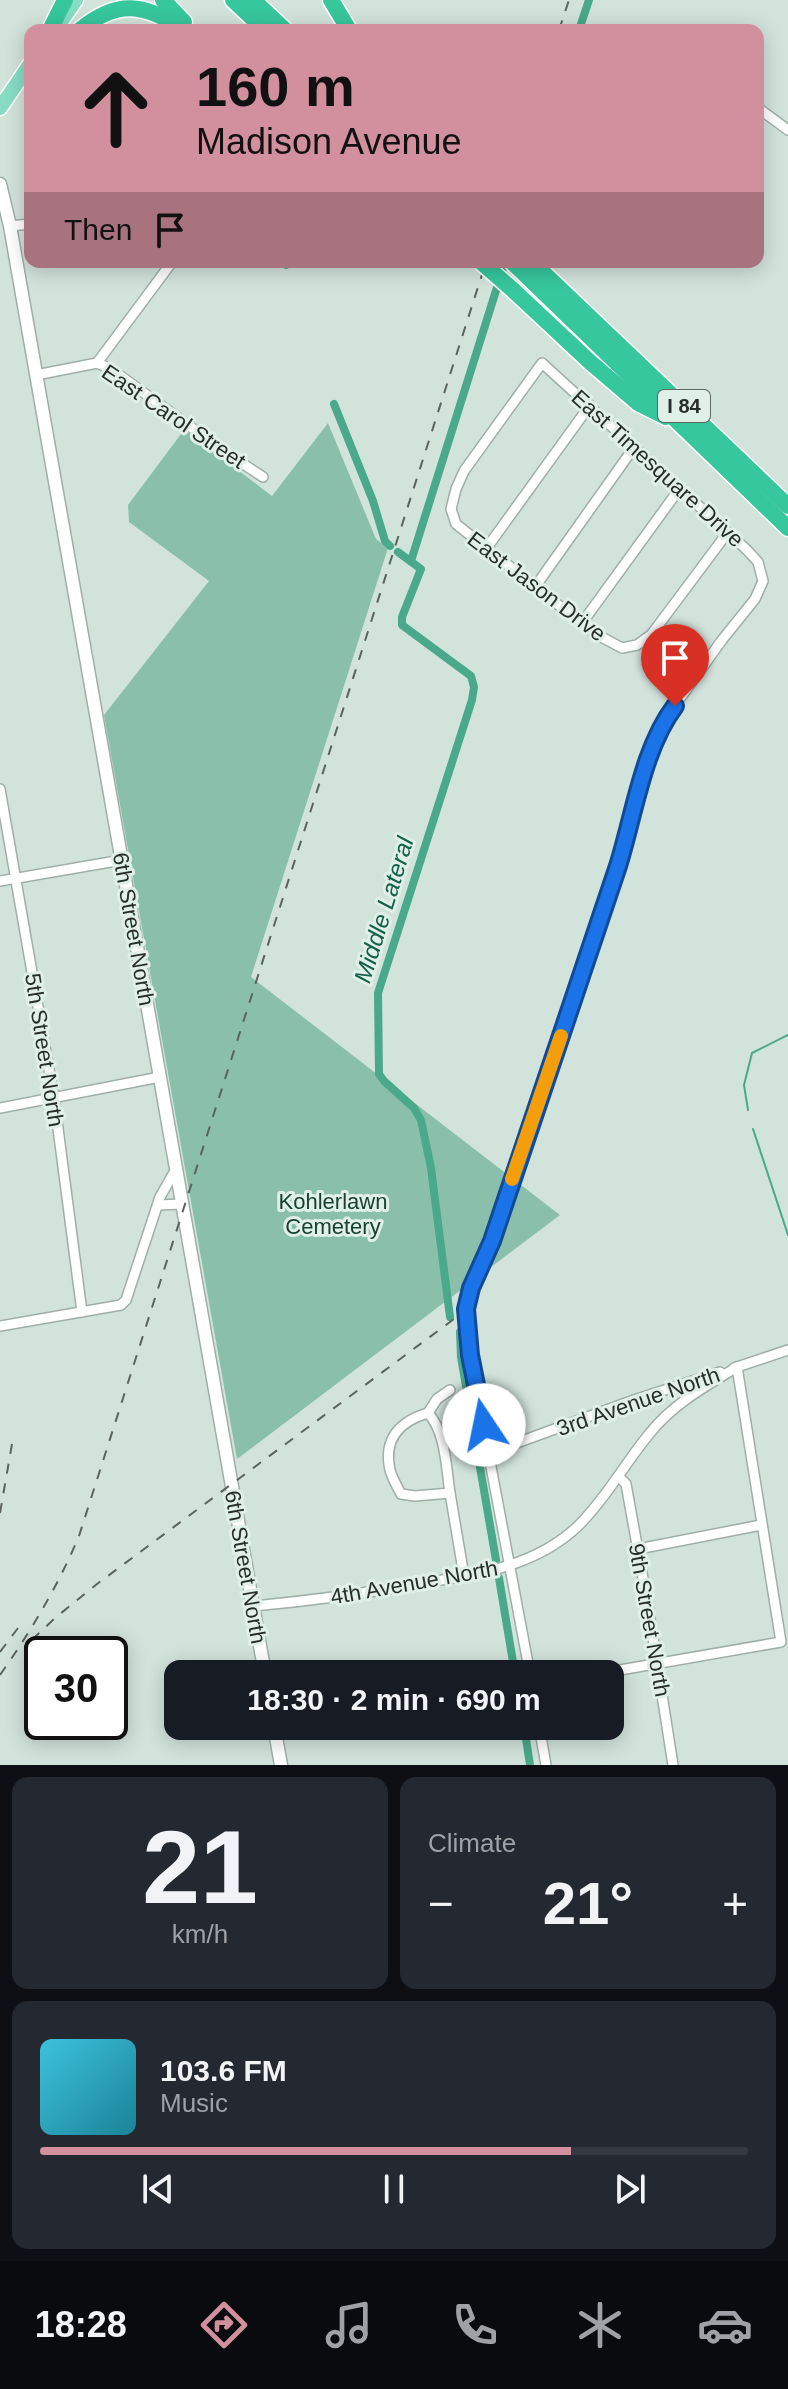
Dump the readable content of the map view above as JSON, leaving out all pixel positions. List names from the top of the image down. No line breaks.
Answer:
{"streets":{"highway":["I 84"],"street":["East Carol Street","East Timesquare Drive","East Jason Drive","6th Street North","5th Street North","3rd Avenue North","4th Avenue North","9th Street North"]},"crossings":[["East Carol Street","6th Street North"],["East Timesquare Drive","East Jason Drive"],["East Timesquare Drive","3rd Avenue North"],["6th Street North","4th Avenue North"],["3rd Avenue North","4th Avenue North"],["4th Avenue North","9th Street North"]],"water":["Middle Lateral"],"parks":["Kohlerlawn Cemetery"],"page":{"turn":["160 m","Madison Avenue"],"then":"Then","limit":"30","trip":"18:30 · 2 min · 690 m","tile":[["21","km/h"],"Climate"],"heat":["−","21°","+"],"song":["103.6 FM","Music"],"tabs":"18:28"}}
